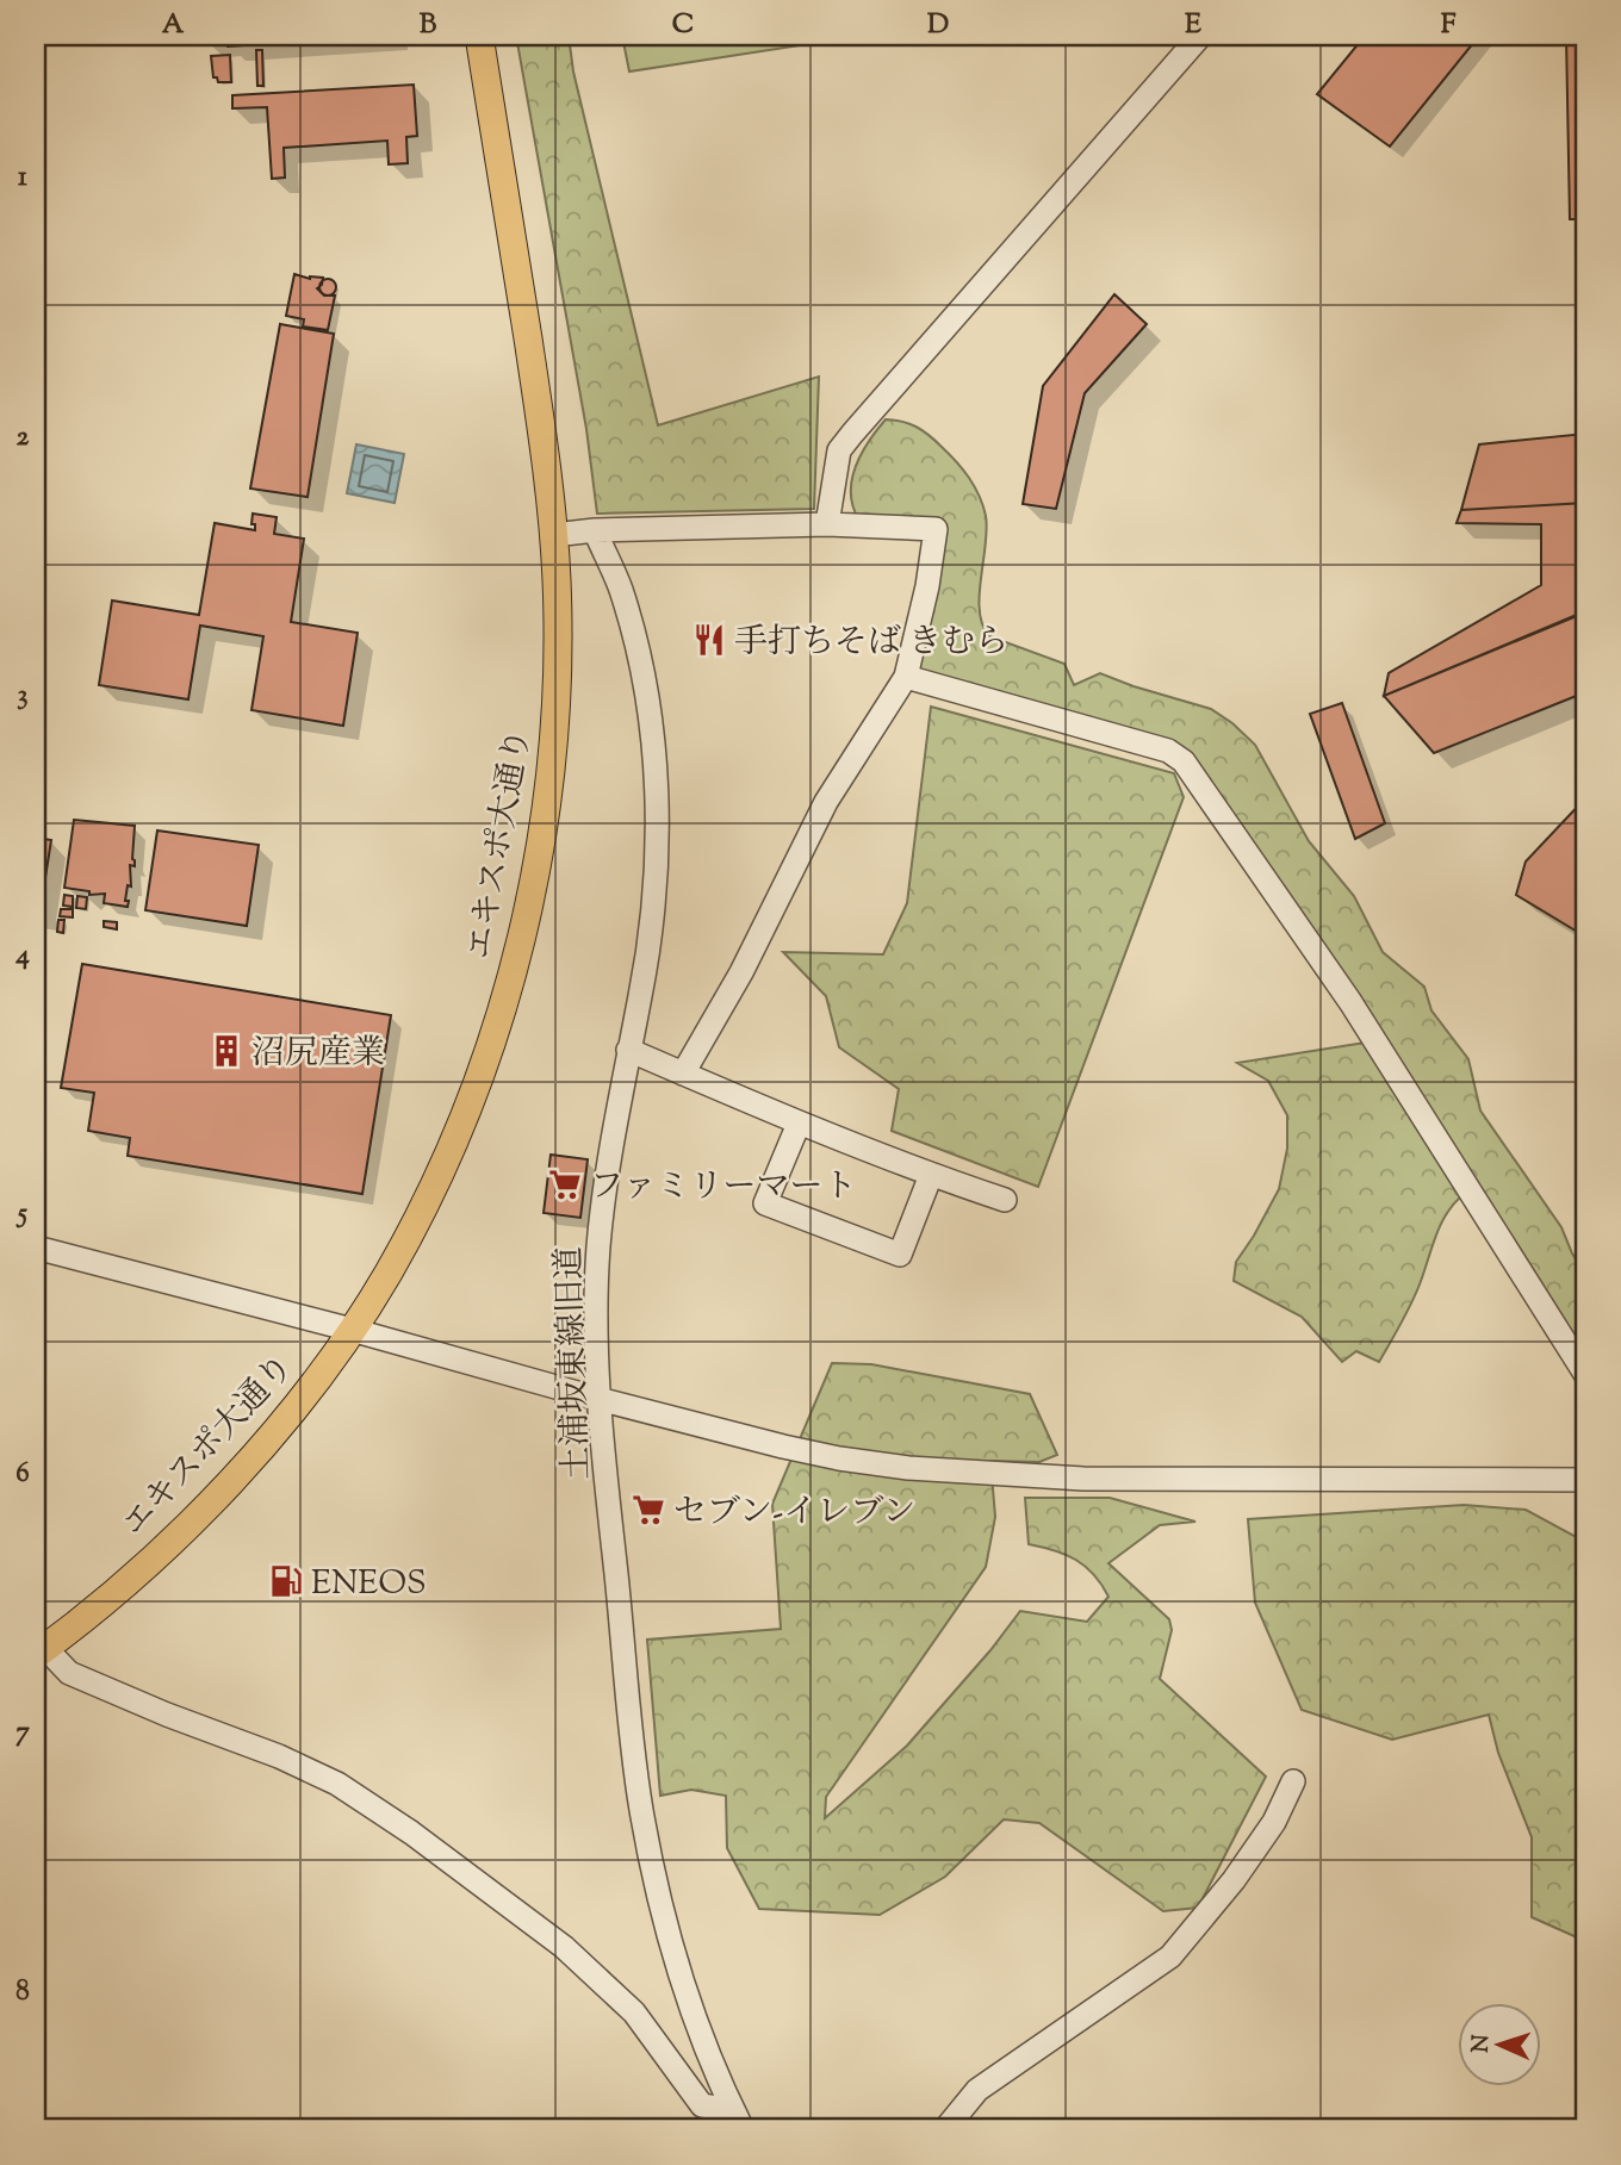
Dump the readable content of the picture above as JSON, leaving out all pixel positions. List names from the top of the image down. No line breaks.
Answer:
{"streets":{"main road":["エキスポ大通り"],"street":["土浦坂東線旧道"]},"places":{"restaurant":["手打ちそば きむら"],"building":["沼尻産業"],"supermarket":["ファミリーマート","セブン-イレブン"],"fuel station":["ENEOS"]},"north":"left","grid":{"columns":["A","B","C","D","E","F"],"rows":["1","2","3","4","5","6","7","8"]}}
